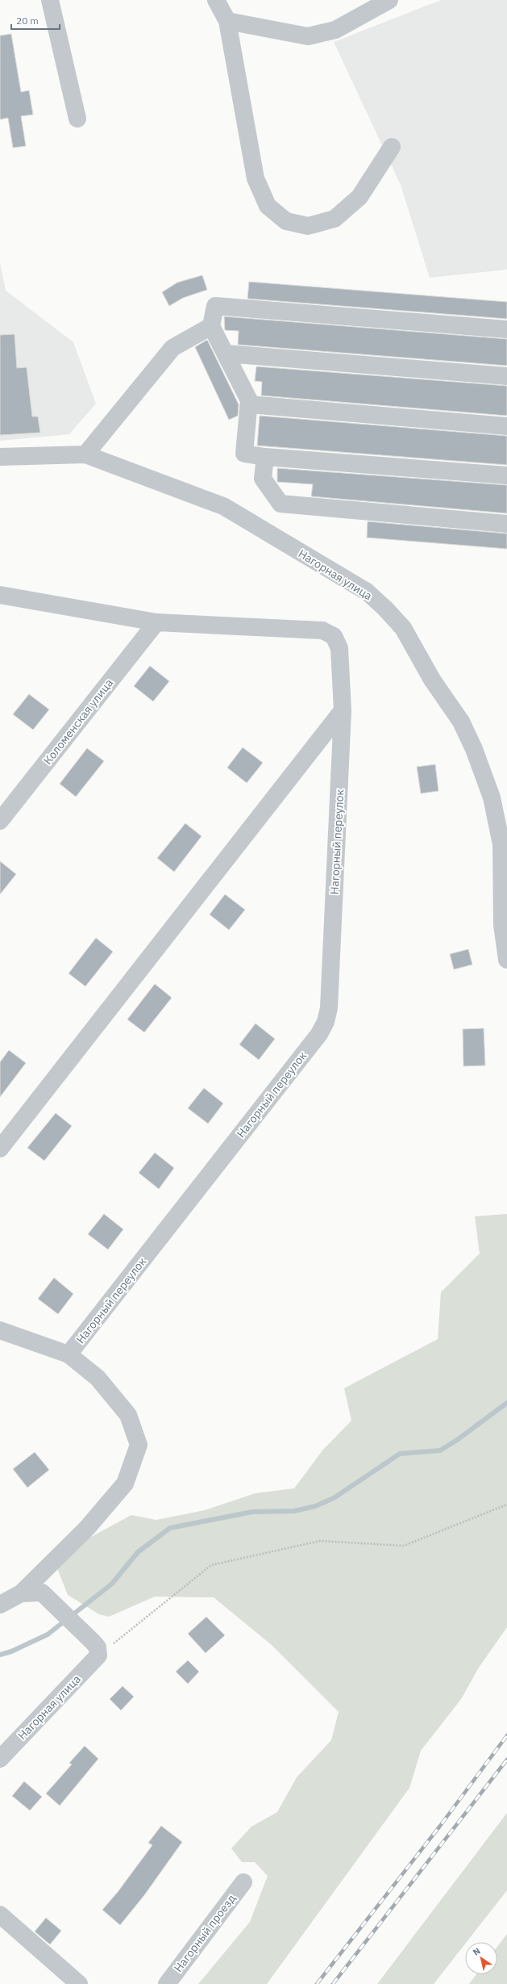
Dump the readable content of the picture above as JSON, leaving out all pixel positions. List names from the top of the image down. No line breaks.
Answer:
{"streets":{"street":["Нагорная улица","Коломенская улица","Нагорный переулок","Нагорный проезд"]},"crossings":[["Коломенская улица","Нагорный переулок"]],"scale_bar":"20 m","north":"top left"}
